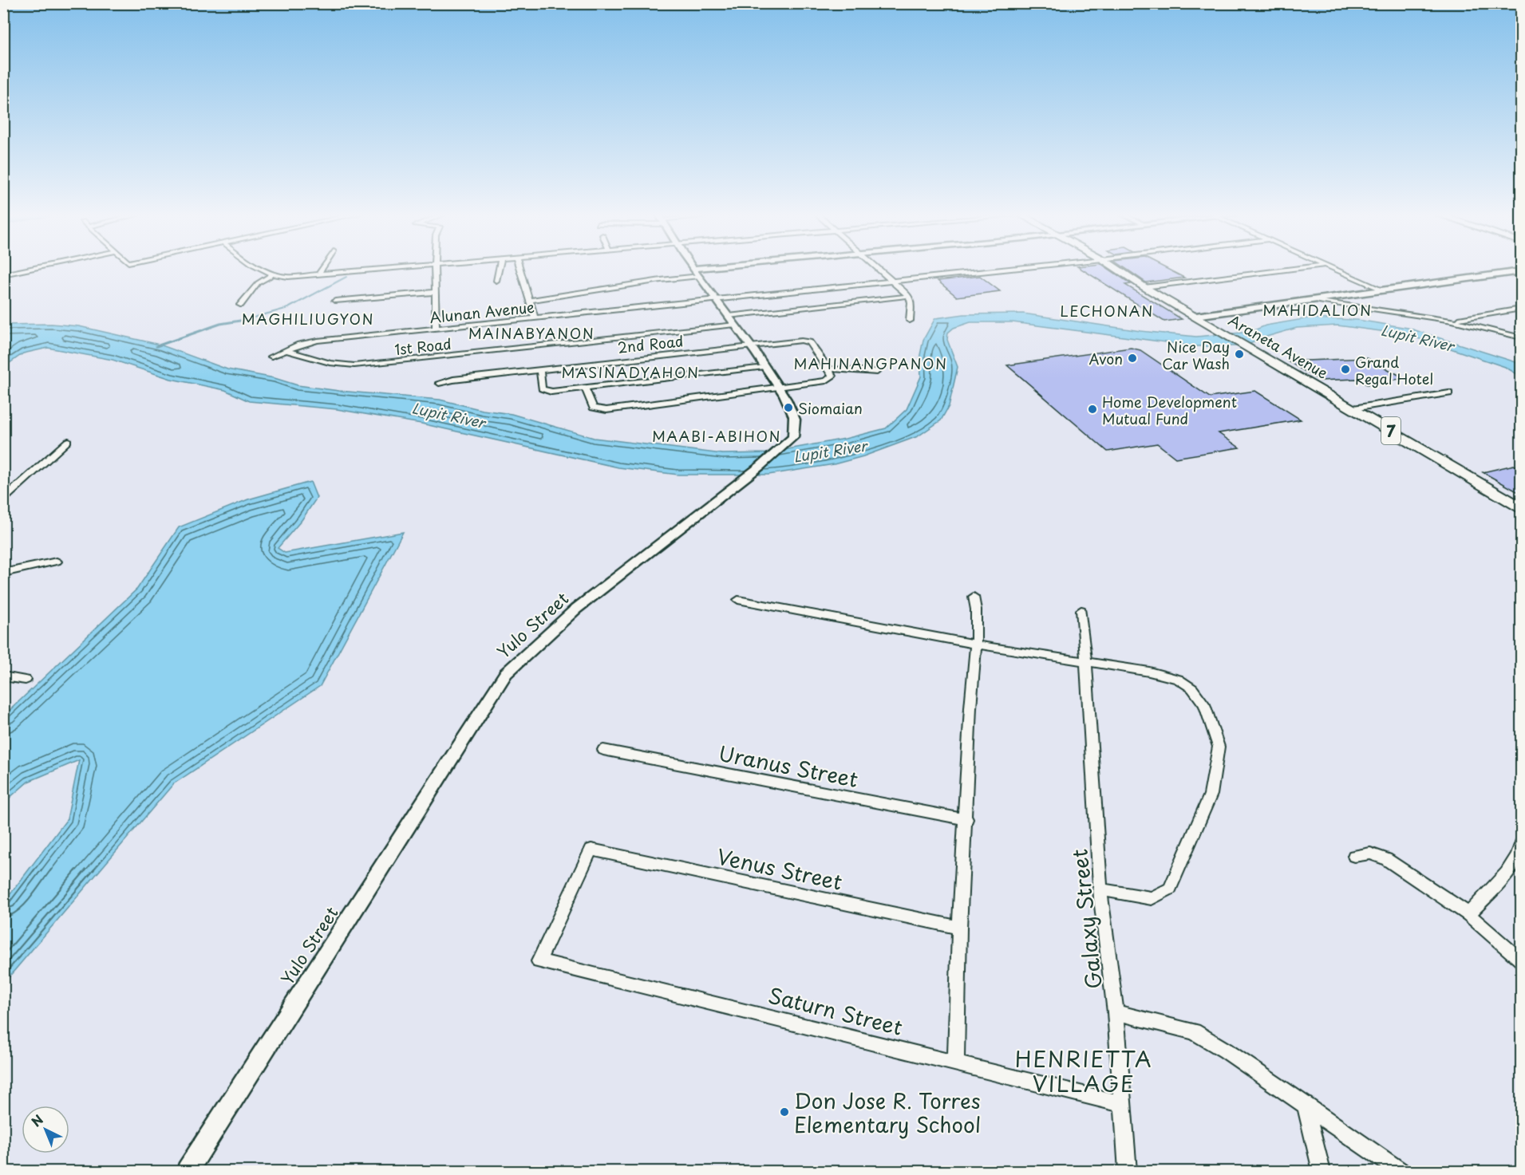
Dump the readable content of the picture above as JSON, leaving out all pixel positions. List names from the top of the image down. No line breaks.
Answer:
{"streets":{"main road":["Araneta Avenue","7"],"street":["Alunan Avenue","2nd Road","1st Road","Yulo Street","Uranus Street","Venus Street","Galaxy Street","Saturn Street"]},"crossings":[["Alunan Avenue","1st Road"],["Alunan Avenue","Yulo Street"],["2nd Road","Yulo Street"],["1st Road","Yulo Street"],["Venus Street","Saturn Street"],["Galaxy Street","Saturn Street"]],"districts":["MAHIDALION","LECHONAN","MAGHILIUGYON","MAINABYANON","MAHINANGPANON","MASINADYAHON","MAABI-ABIHON","HENRIETTA VILLAGE"],"water":["Lupit River"],"places":["Nice Day Car Wash","Avon","Grand Regal Hotel","Siomaian","Home Development Mutual Fund","Don Jose R. Torres Elementary School"],"north":"top left"}
